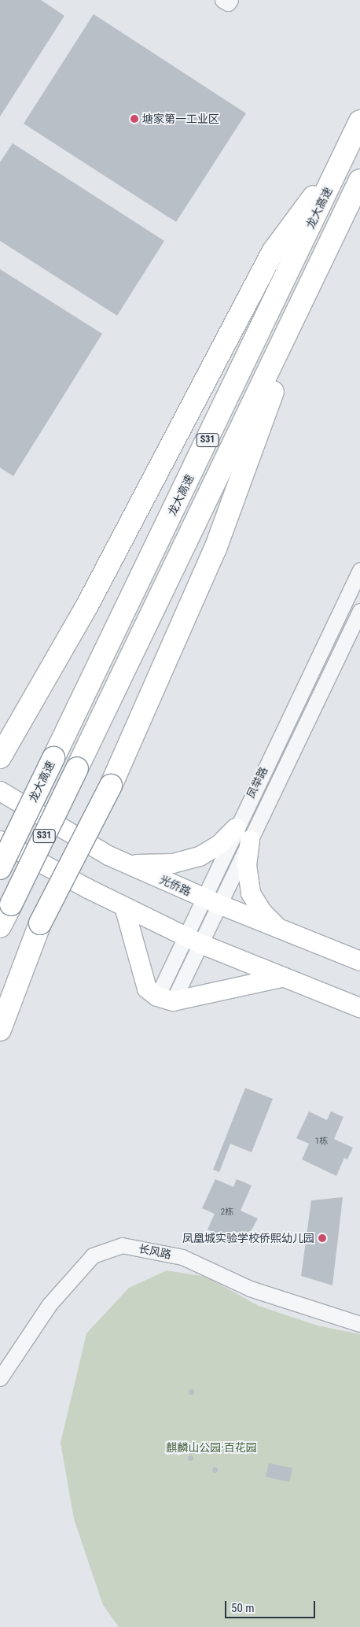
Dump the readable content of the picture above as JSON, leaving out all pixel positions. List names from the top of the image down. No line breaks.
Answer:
{"streets":{"highway":["龙大高速","S31"],"main road":["光侨路"],"street":["凤举路","长风路"]},"crossings":[["凤举路","光侨路"]],"parks":["麒麟山公园·百花园"],"places":["塘家第一工业区","凤凰城实验学校侨熙幼儿园"],"house_numbers":["1栋","2栋"],"scale_bar":"50 m"}
